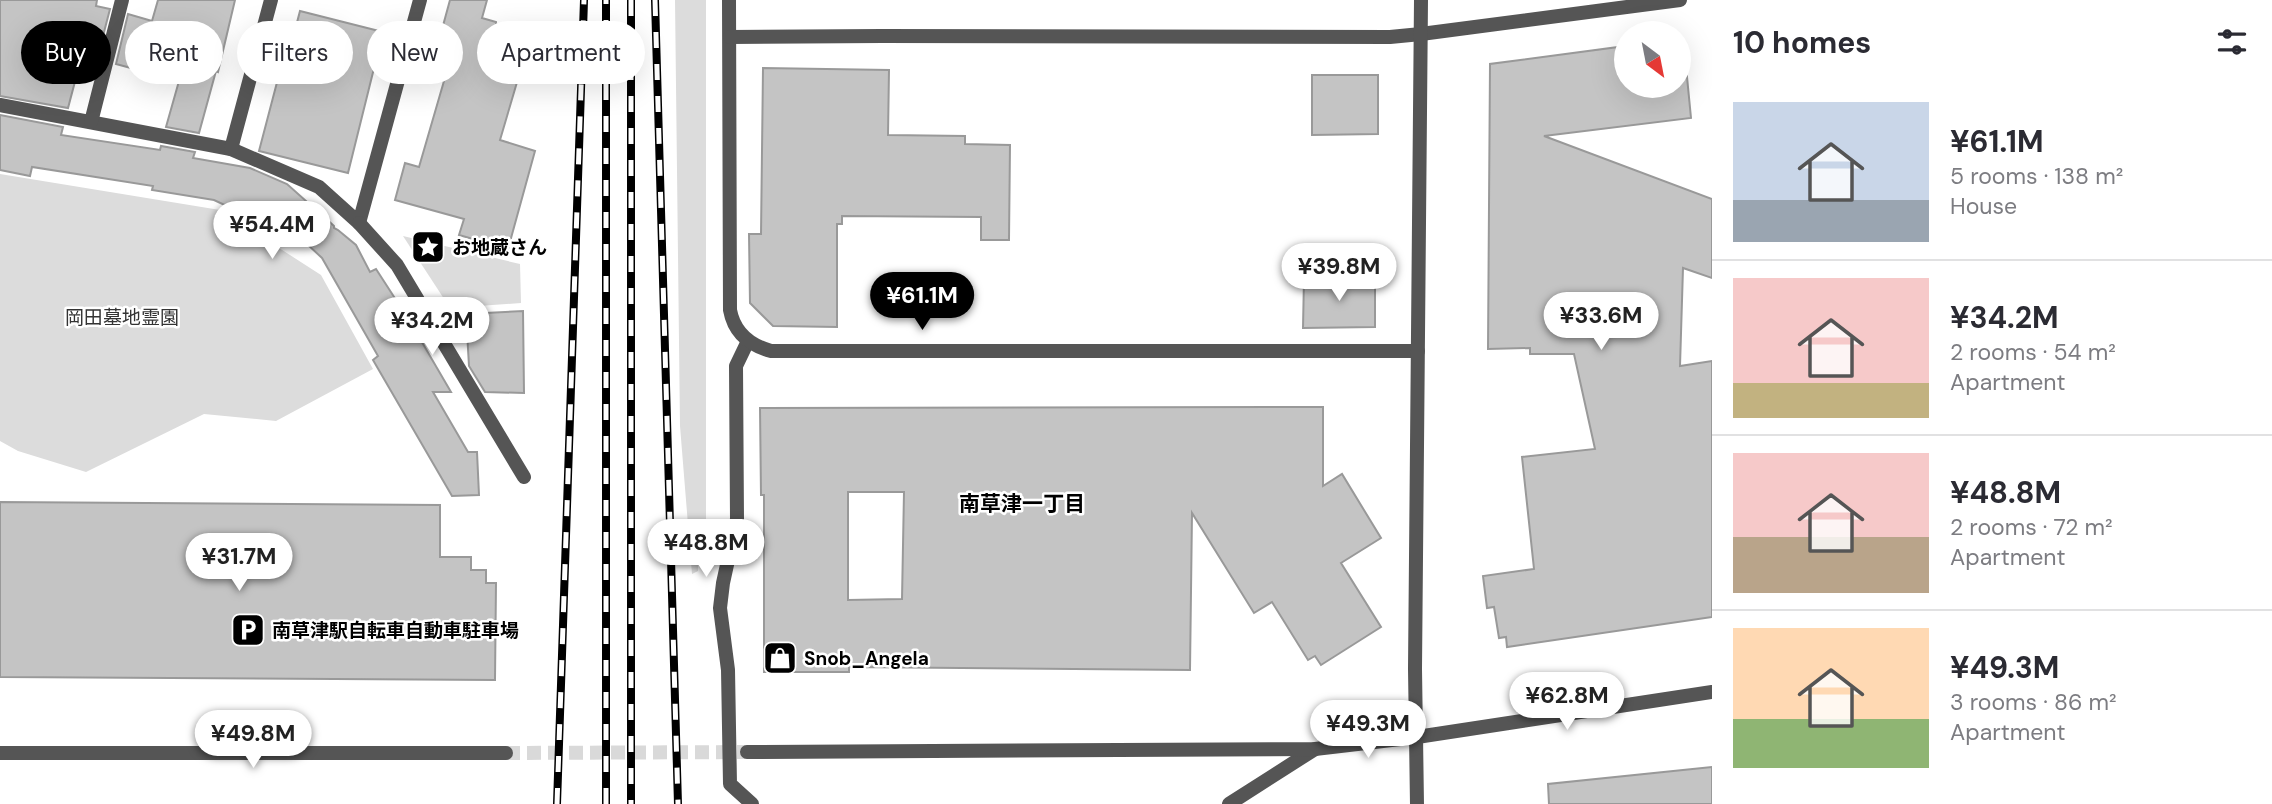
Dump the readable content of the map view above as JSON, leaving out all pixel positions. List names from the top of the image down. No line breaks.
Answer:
{"districts":["南草津一丁目"],"parks":["岡田墓地霊園"],"places":{"place":["お地蔵さん"],"parking":["南草津駅自転車自動車駐車場"],"shop":["Snob_Angela"]},"north":"bottom right","page":{"heading":"10 homes","chip":["Buy","Rent","Filters","New","Apartment"],"list":[{"name":"¥61.1M","note":"5 rooms · 138 m² · House"},{"name":"¥34.2M","note":"2 rooms · 54 m² · Apartment"},{"name":"¥48.8M","note":"2 rooms · 72 m² · Apartment"},{"name":"¥49.3M","note":"3 rooms · 86 m² · Apartment"}],"price":["¥54.4M","¥39.8M","¥61.1M","¥33.6M","¥34.2M","¥48.8M","¥31.7M","¥62.8M","¥49.3M","¥49.8M"]}}
